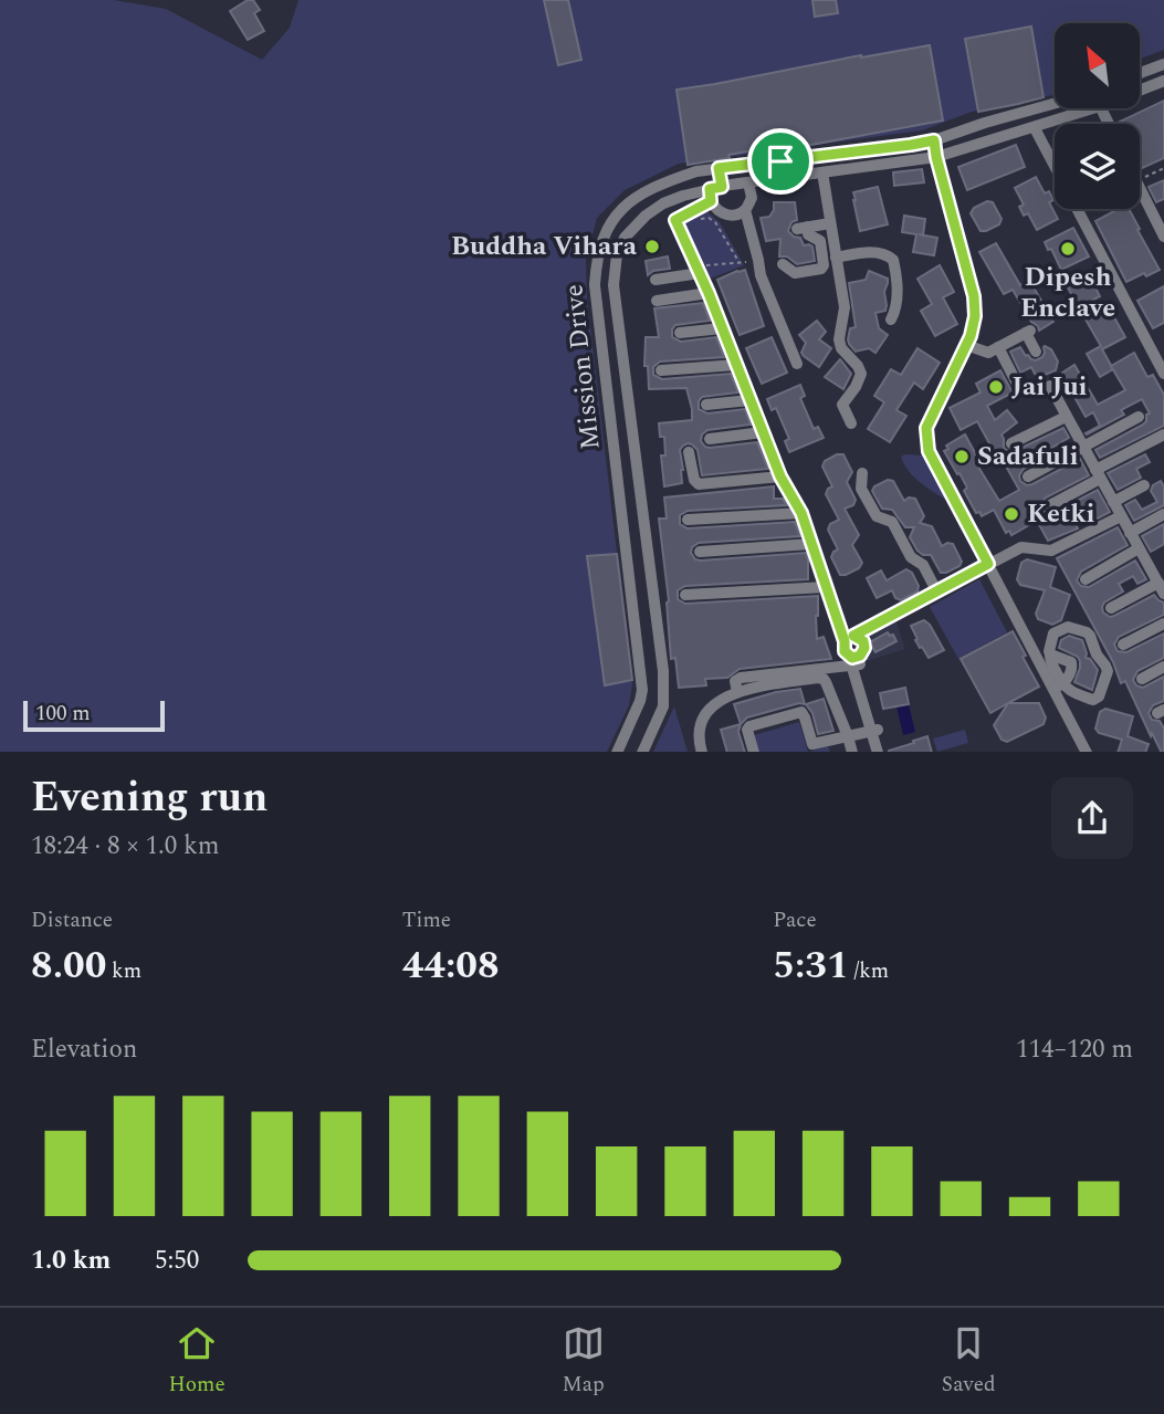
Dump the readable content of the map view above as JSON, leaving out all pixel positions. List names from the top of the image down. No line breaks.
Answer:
{"streets":{"street":["Mission Drive"]},"places":["Buddha Vihara","Dipesh Enclave","Jai Jui","Sadafuli","Ketki"],"scale_bar":"100 m","north":"top left","page":{"scale":"100 m","heading":["Evening run","18:24 · 8 × 1.0 km"],"stats":[["Distance","8.00 km"],["Time","44:08"],["Pace","5:31 /km"]],"chart":["Elevation","114–120 m"],"list":[{"name":"1.0 km","note":"5:50"}],"tabs":["Home","Map","Saved"]}}
